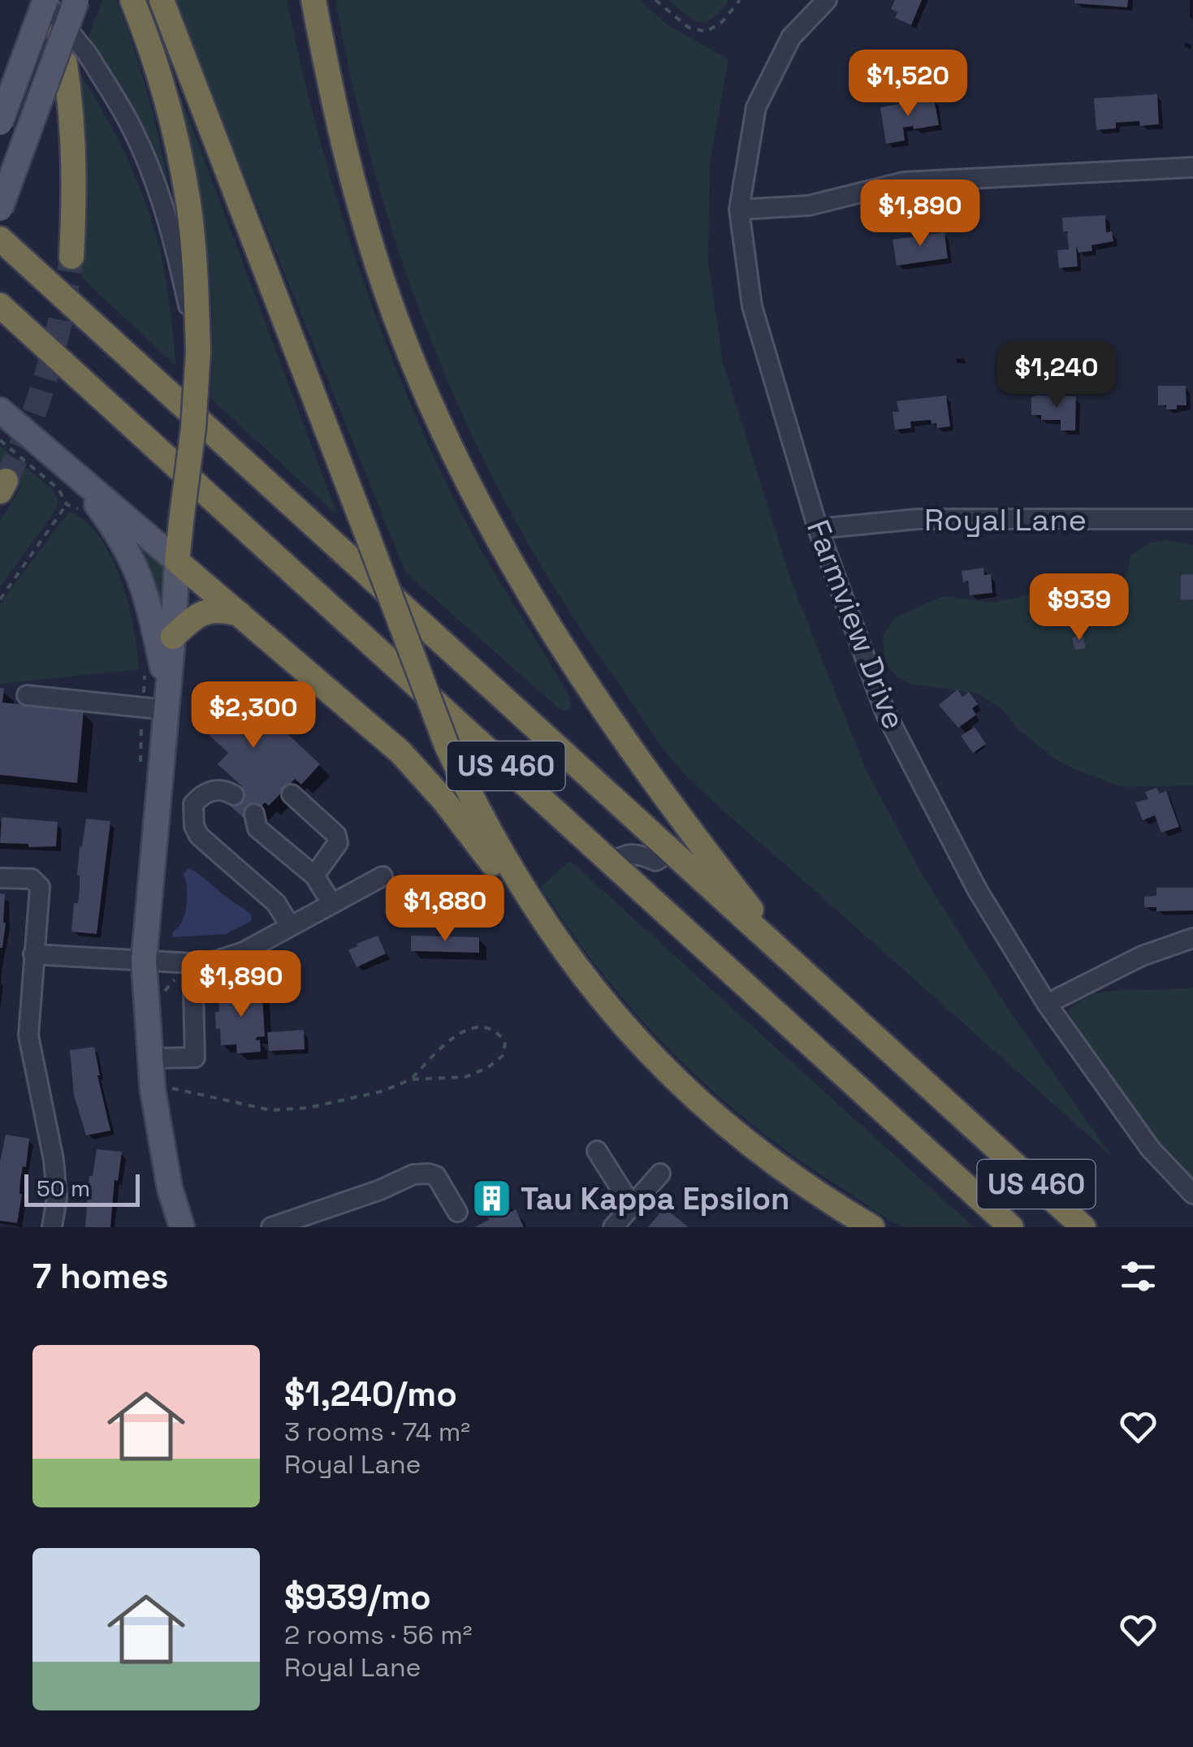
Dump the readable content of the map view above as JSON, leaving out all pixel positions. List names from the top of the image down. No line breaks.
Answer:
{"streets":{"highway":["US 460"],"street":["Royal Lane","Farmview Drive"]},"crossings":[["Royal Lane","Farmview Drive"]],"places":{"building":["Tau Kappa Epsilon"]},"scale_bar":"50 m","page":{"price":["$1,520","$1,890","$1,240","$939","$2,300","$1,880","$1,890"],"scale":"50 m","heading":"7 homes","list":[{"name":"$1,240/mo","note":"3 rooms · 74 m² · Royal Lane"},{"name":"$939/mo","note":"2 rooms · 56 m² · Royal Lane"}]}}
